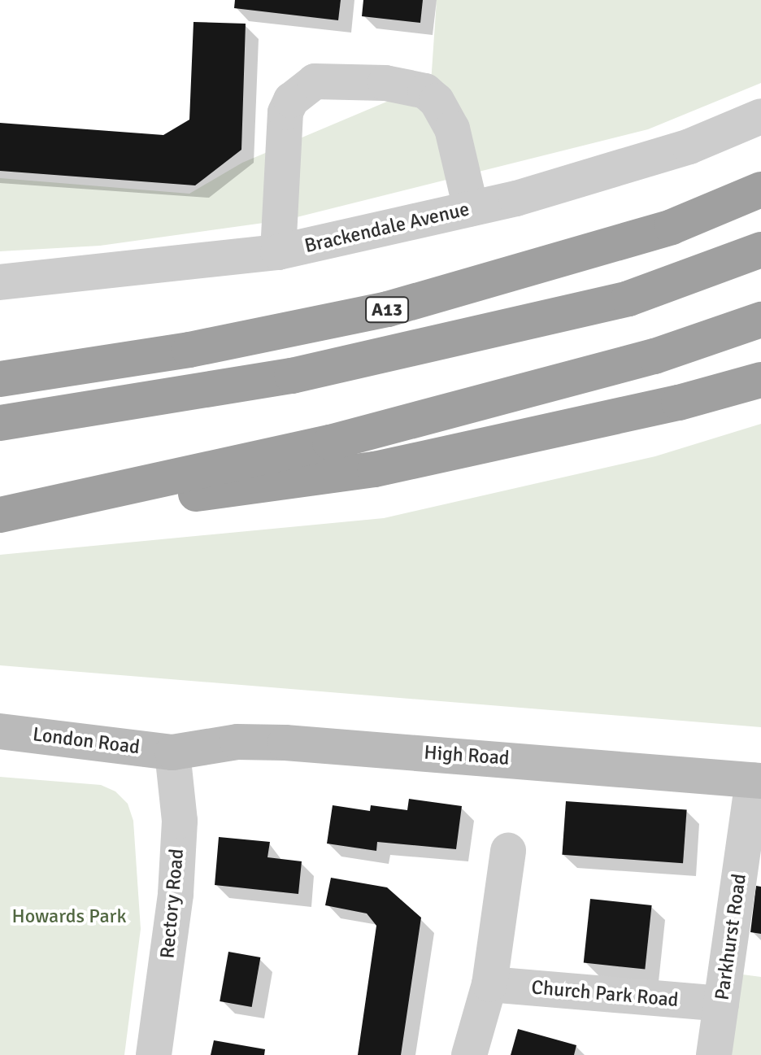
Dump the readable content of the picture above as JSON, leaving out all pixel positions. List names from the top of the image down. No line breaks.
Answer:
{"streets":{"highway":["A13"],"main road":["London Road","High Road"],"street":["Brackendale Avenue","Rectory Road","Parkhurst Road","Church Park Road"]},"crossings":[["London Road","High Road"],["London Road","Rectory Road"],["High Road","Rectory Road"],["High Road","Parkhurst Road"],["Parkhurst Road","Church Park Road"]],"parks":["Howards Park"]}
